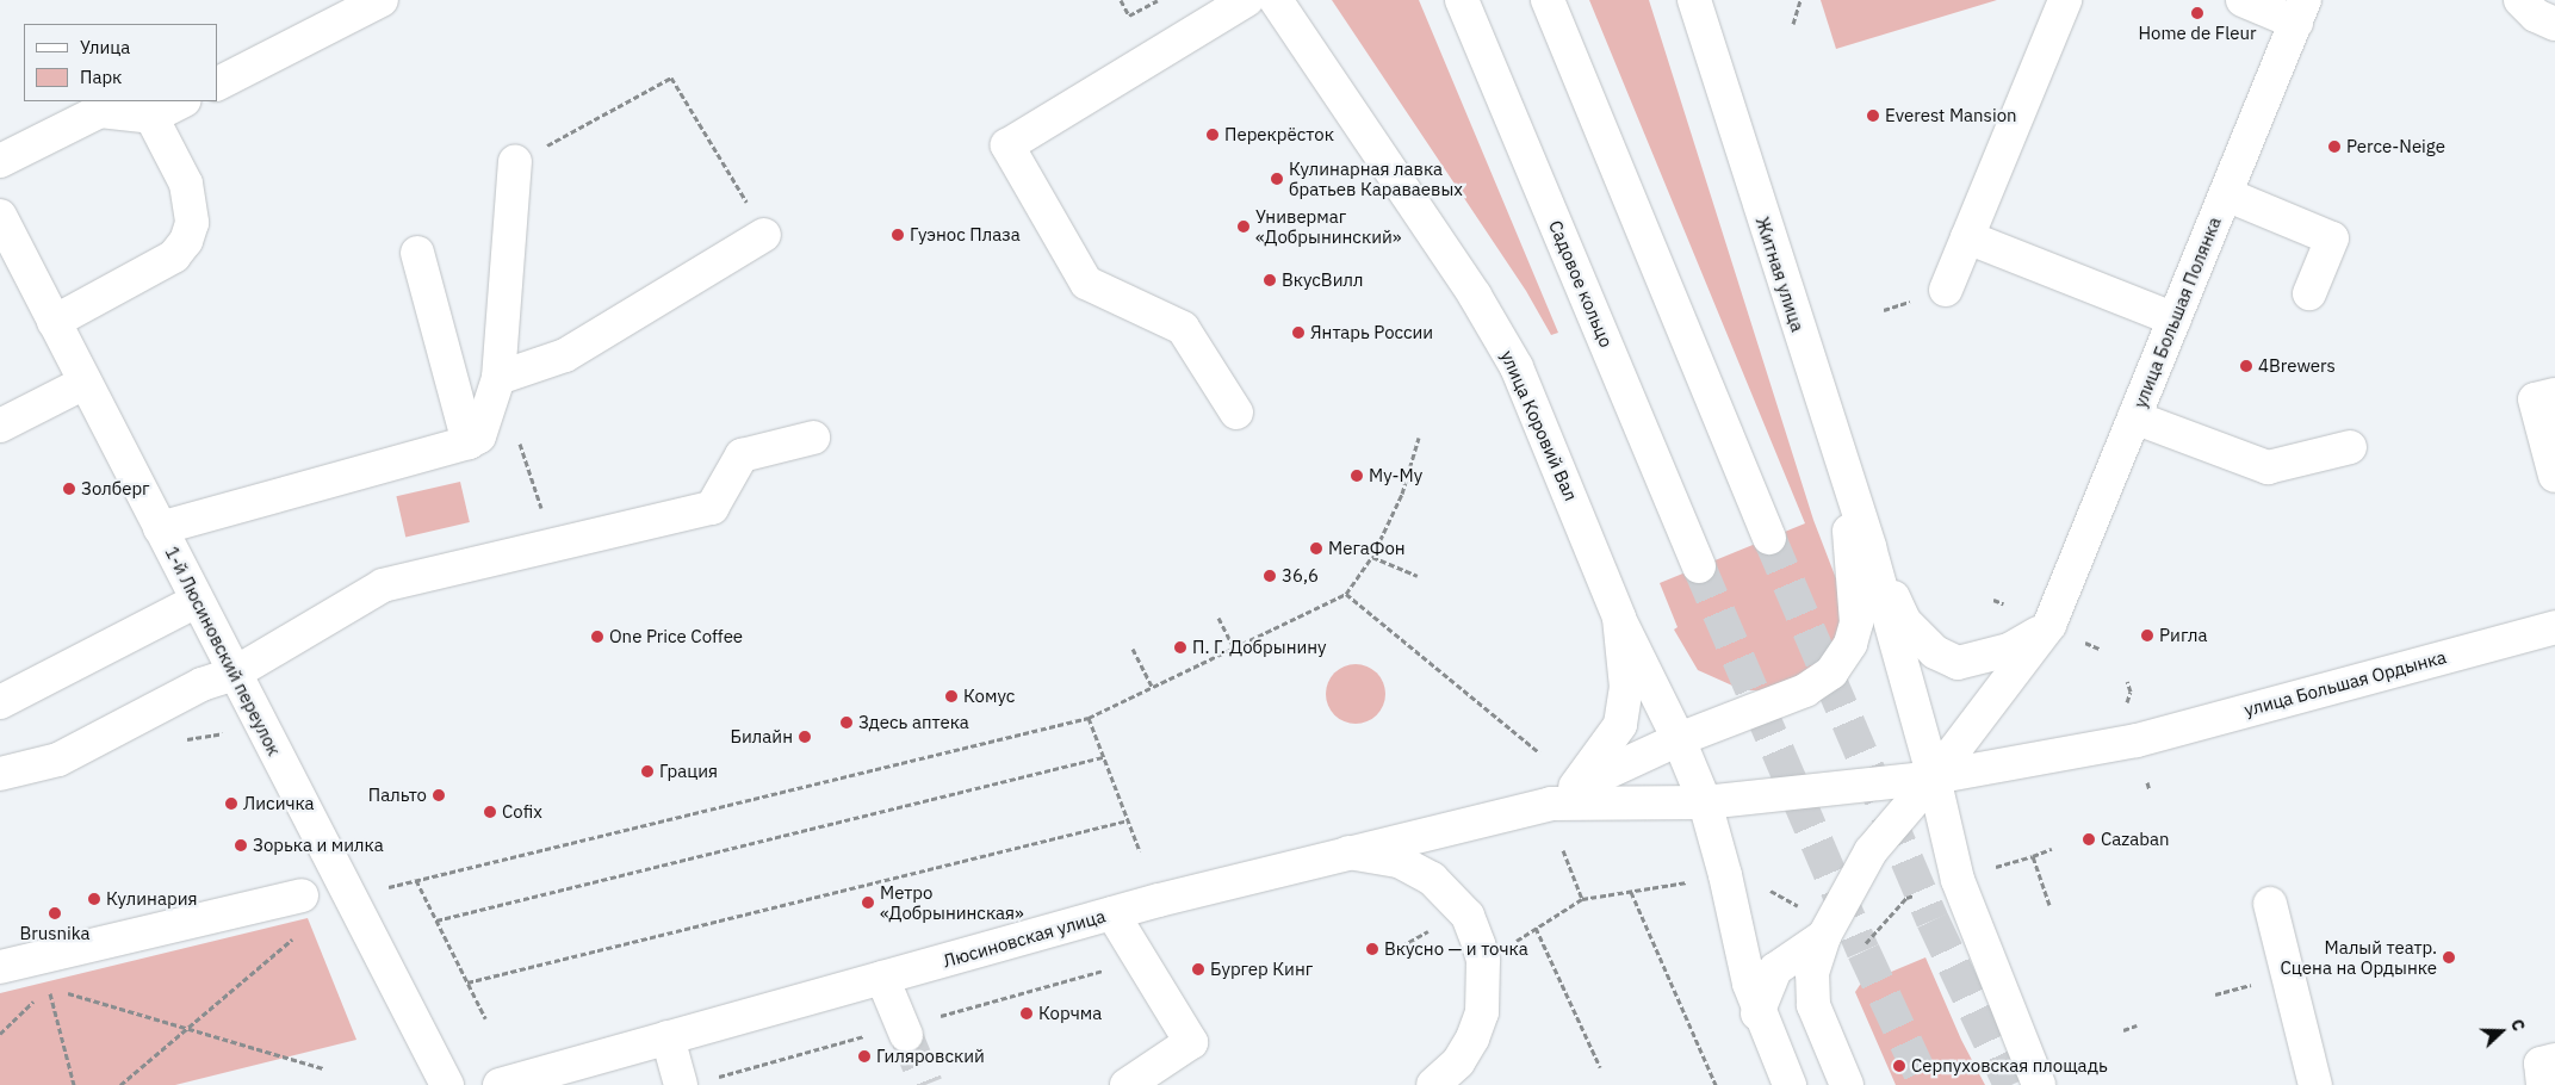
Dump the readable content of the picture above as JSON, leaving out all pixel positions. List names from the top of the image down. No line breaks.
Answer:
{"streets":{"main road":["Житная улица","Садовое кольцо","улица Большая Полянка","улица Коровий Вал","1-й Люсиновский переулок","улица Большая Ордынка","Люсиновская улица"]},"crossings":[["улица Большая Полянка","улица Большая Ордынка"],["улица Коровий Вал","Люсиновская улица"]],"places":["Home de Fleur","Everest Mansion","Перекрёсток","Perce-Neige","Кулинарная лавка братьев Караваевых","Универмаг «Добрынинский»","Гуэнос Плаза","ВкусВилл","Янтарь России","4Brewers","Му-Му","Золберг","МегаФон","36,6","Ригла","One Price Coffee","П. Г. Добрынину","Комус","Здесь аптека","Билайн","Грация","Пальто","Лисичка","Cofix","Cazaban","Зорька и милка","Кулинария","Метро «Добрынинская»","Brusnika","Вкусно — и точка","Малый театр. Сцена на Ордынке","Бургер Кинг","Корчма","Гиляровский","Серпуховская площадь"],"legend":["Улица","Парк"],"north":"right"}
